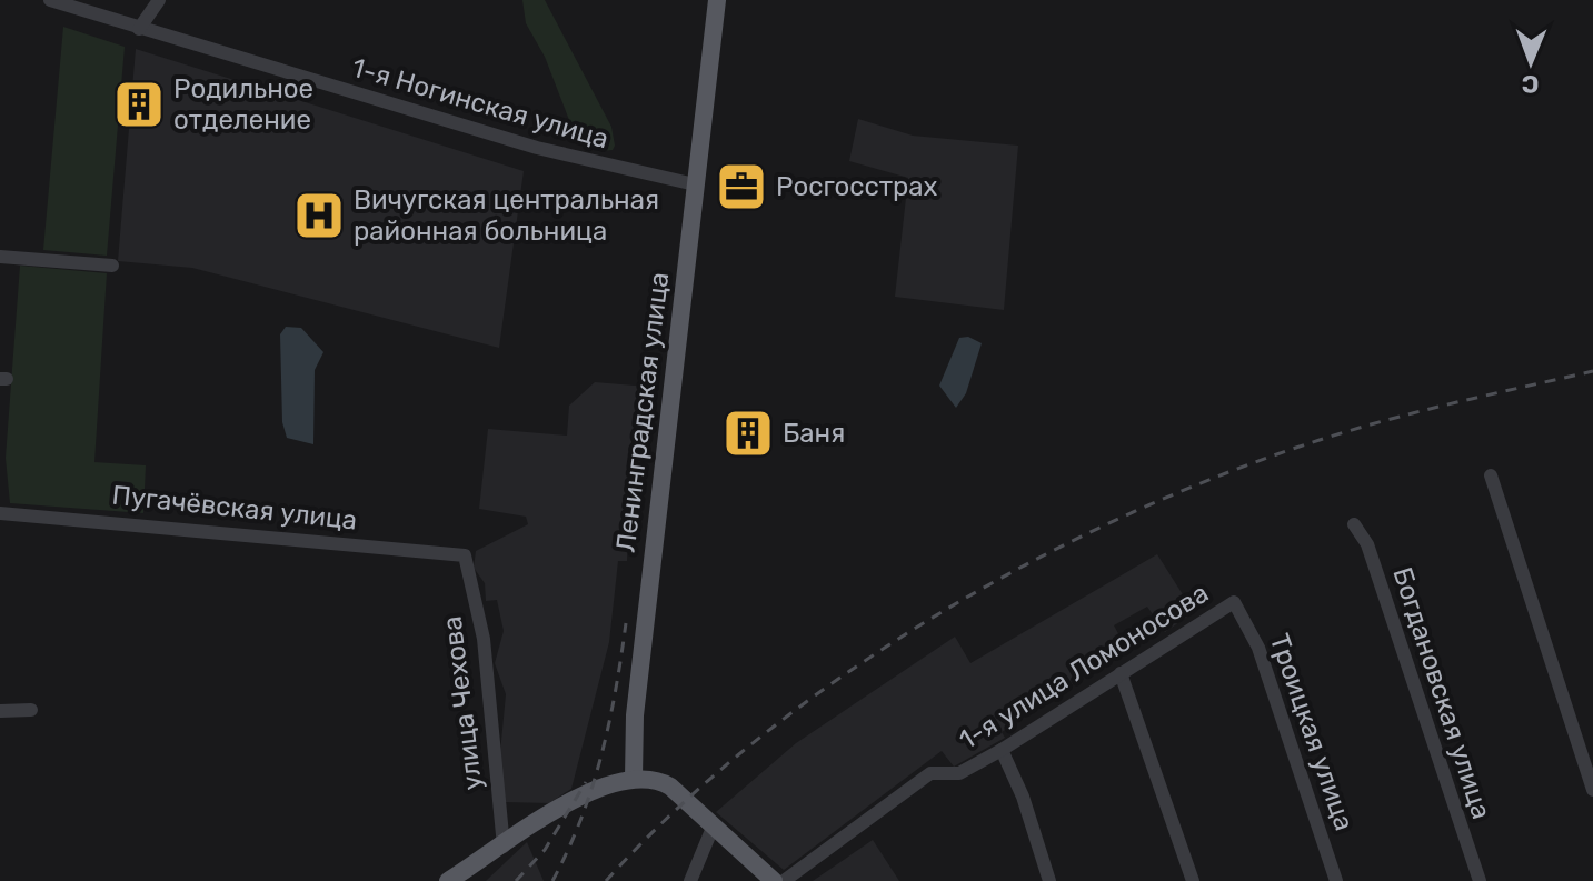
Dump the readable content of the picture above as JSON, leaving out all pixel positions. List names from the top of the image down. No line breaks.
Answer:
{"streets":{"main road":["Ленинградская улица"],"street":["1-я Ногинская улица","Пугачёвская улица","1-я улица Ломоносова","Богдановская улица","улица Чехова","Троицкая улица"]},"crossings":[["1-я Ногинская улица","Ленинградская улица"],["Пугачёвская улица","улица Чехова"],["1-я улица Ломоносова","Троицкая улица"]],"places":{"building":["Родильное отделение","Баня"],"office":["Росгосстрах"],"hospital":["Вичугская центральная районная больница"]},"north":"bottom"}
